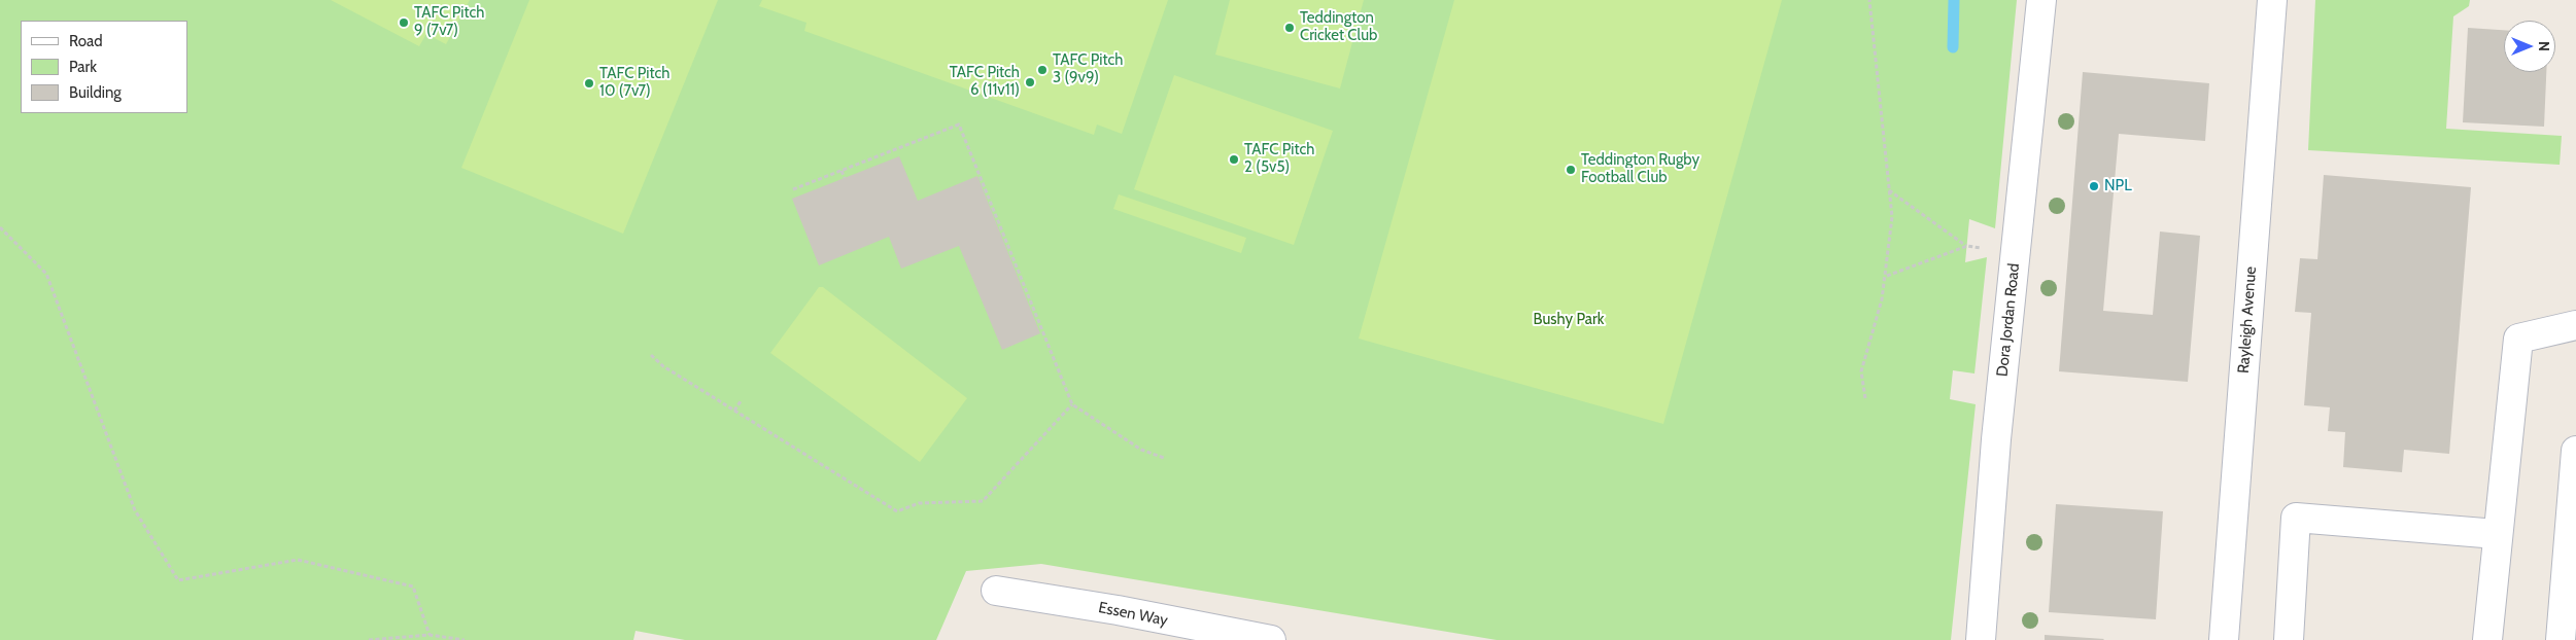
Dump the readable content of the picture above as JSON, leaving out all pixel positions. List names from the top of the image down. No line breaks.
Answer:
{"streets":{"street":["Dora Jordan Road","Rayleigh Avenue","Essen Way"]},"parks":["Bushy Park"],"places":["TAFC Pitch 9 (7v7)","Teddington Cricket Club","TAFC Pitch 3 (9v9)","TAFC Pitch 6 (11v11)","TAFC Pitch 10 (7v7)","TAFC Pitch 2 (5v5)","Teddington Rugby Football Club","NPL"],"legend":["Road","Park","Building"],"north":"right"}
